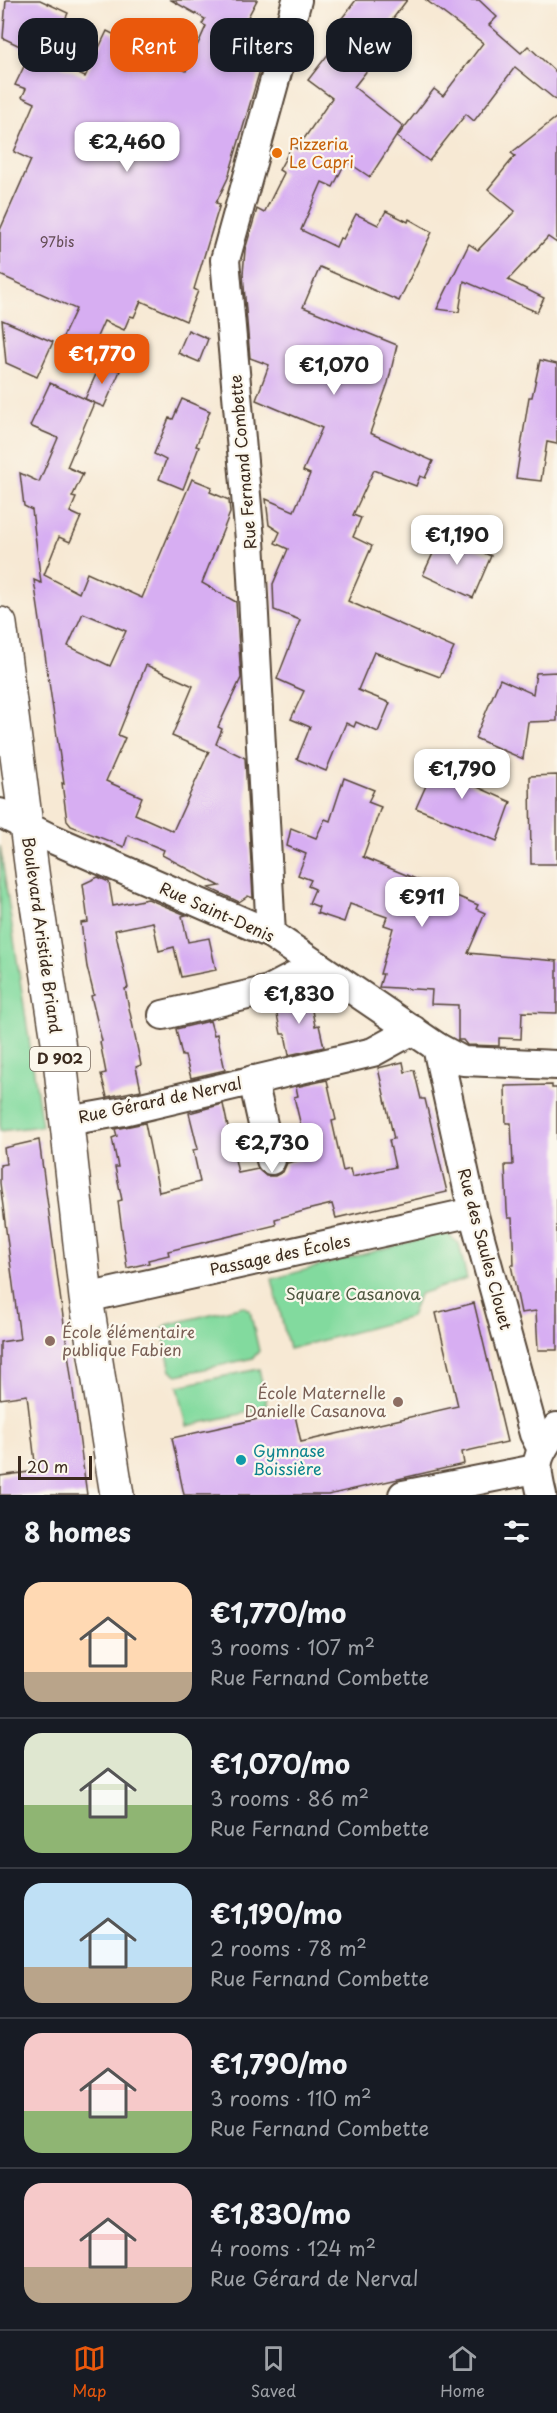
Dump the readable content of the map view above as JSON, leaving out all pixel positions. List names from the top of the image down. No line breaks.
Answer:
{"streets":{"main road":["Boulevard Aristide Briand","D 902"],"street":["Rue Fernand Combette","Rue Saint-Denis","Rue Gérard de Nerval","Rue des Saules Clouet","Passage des Écoles"]},"crossings":[["Rue Fernand Combette","Rue Saint-Denis"],["Rue Saint-Denis","Boulevard Aristide Briand"],["Rue Saint-Denis","Rue Gérard de Nerval"],["Rue Saint-Denis","Rue des Saules Clouet"],["Boulevard Aristide Briand","Rue Gérard de Nerval"],["Boulevard Aristide Briand","Passage des Écoles"],["Rue des Saules Clouet","Passage des Écoles"]],"parks":["Square Casanova"],"places":["Pizzeria Le Capri","École élémentaire publique Fabien","École Maternelle Danielle Casanova","Gymnase Boissière"],"house_numbers":["97bis"],"scale_bar":"20 m","page":{"chip":["Buy","Rent","Filters","New"],"price":["€2,460","€1,770","€1,070","€1,190","€1,790","€911","€1,830","€2,730"],"scale":"20 m","heading":"8 homes","list":[{"name":"€1,770/mo","note":"3 rooms · 107 m² · Rue Fernand Combette"},{"name":"€1,070/mo","note":"3 rooms · 86 m² · Rue Fernand Combette"},{"name":"€1,190/mo","note":"2 rooms · 78 m² · Rue Fernand Combette"},{"name":"€1,790/mo","note":"3 rooms · 110 m² · Rue Fernand Combette"},{"name":"€1,830/mo","note":"4 rooms · 124 m² · Rue Gérard de Nerval"}],"tabs":["Map","Saved","Home"]}}
